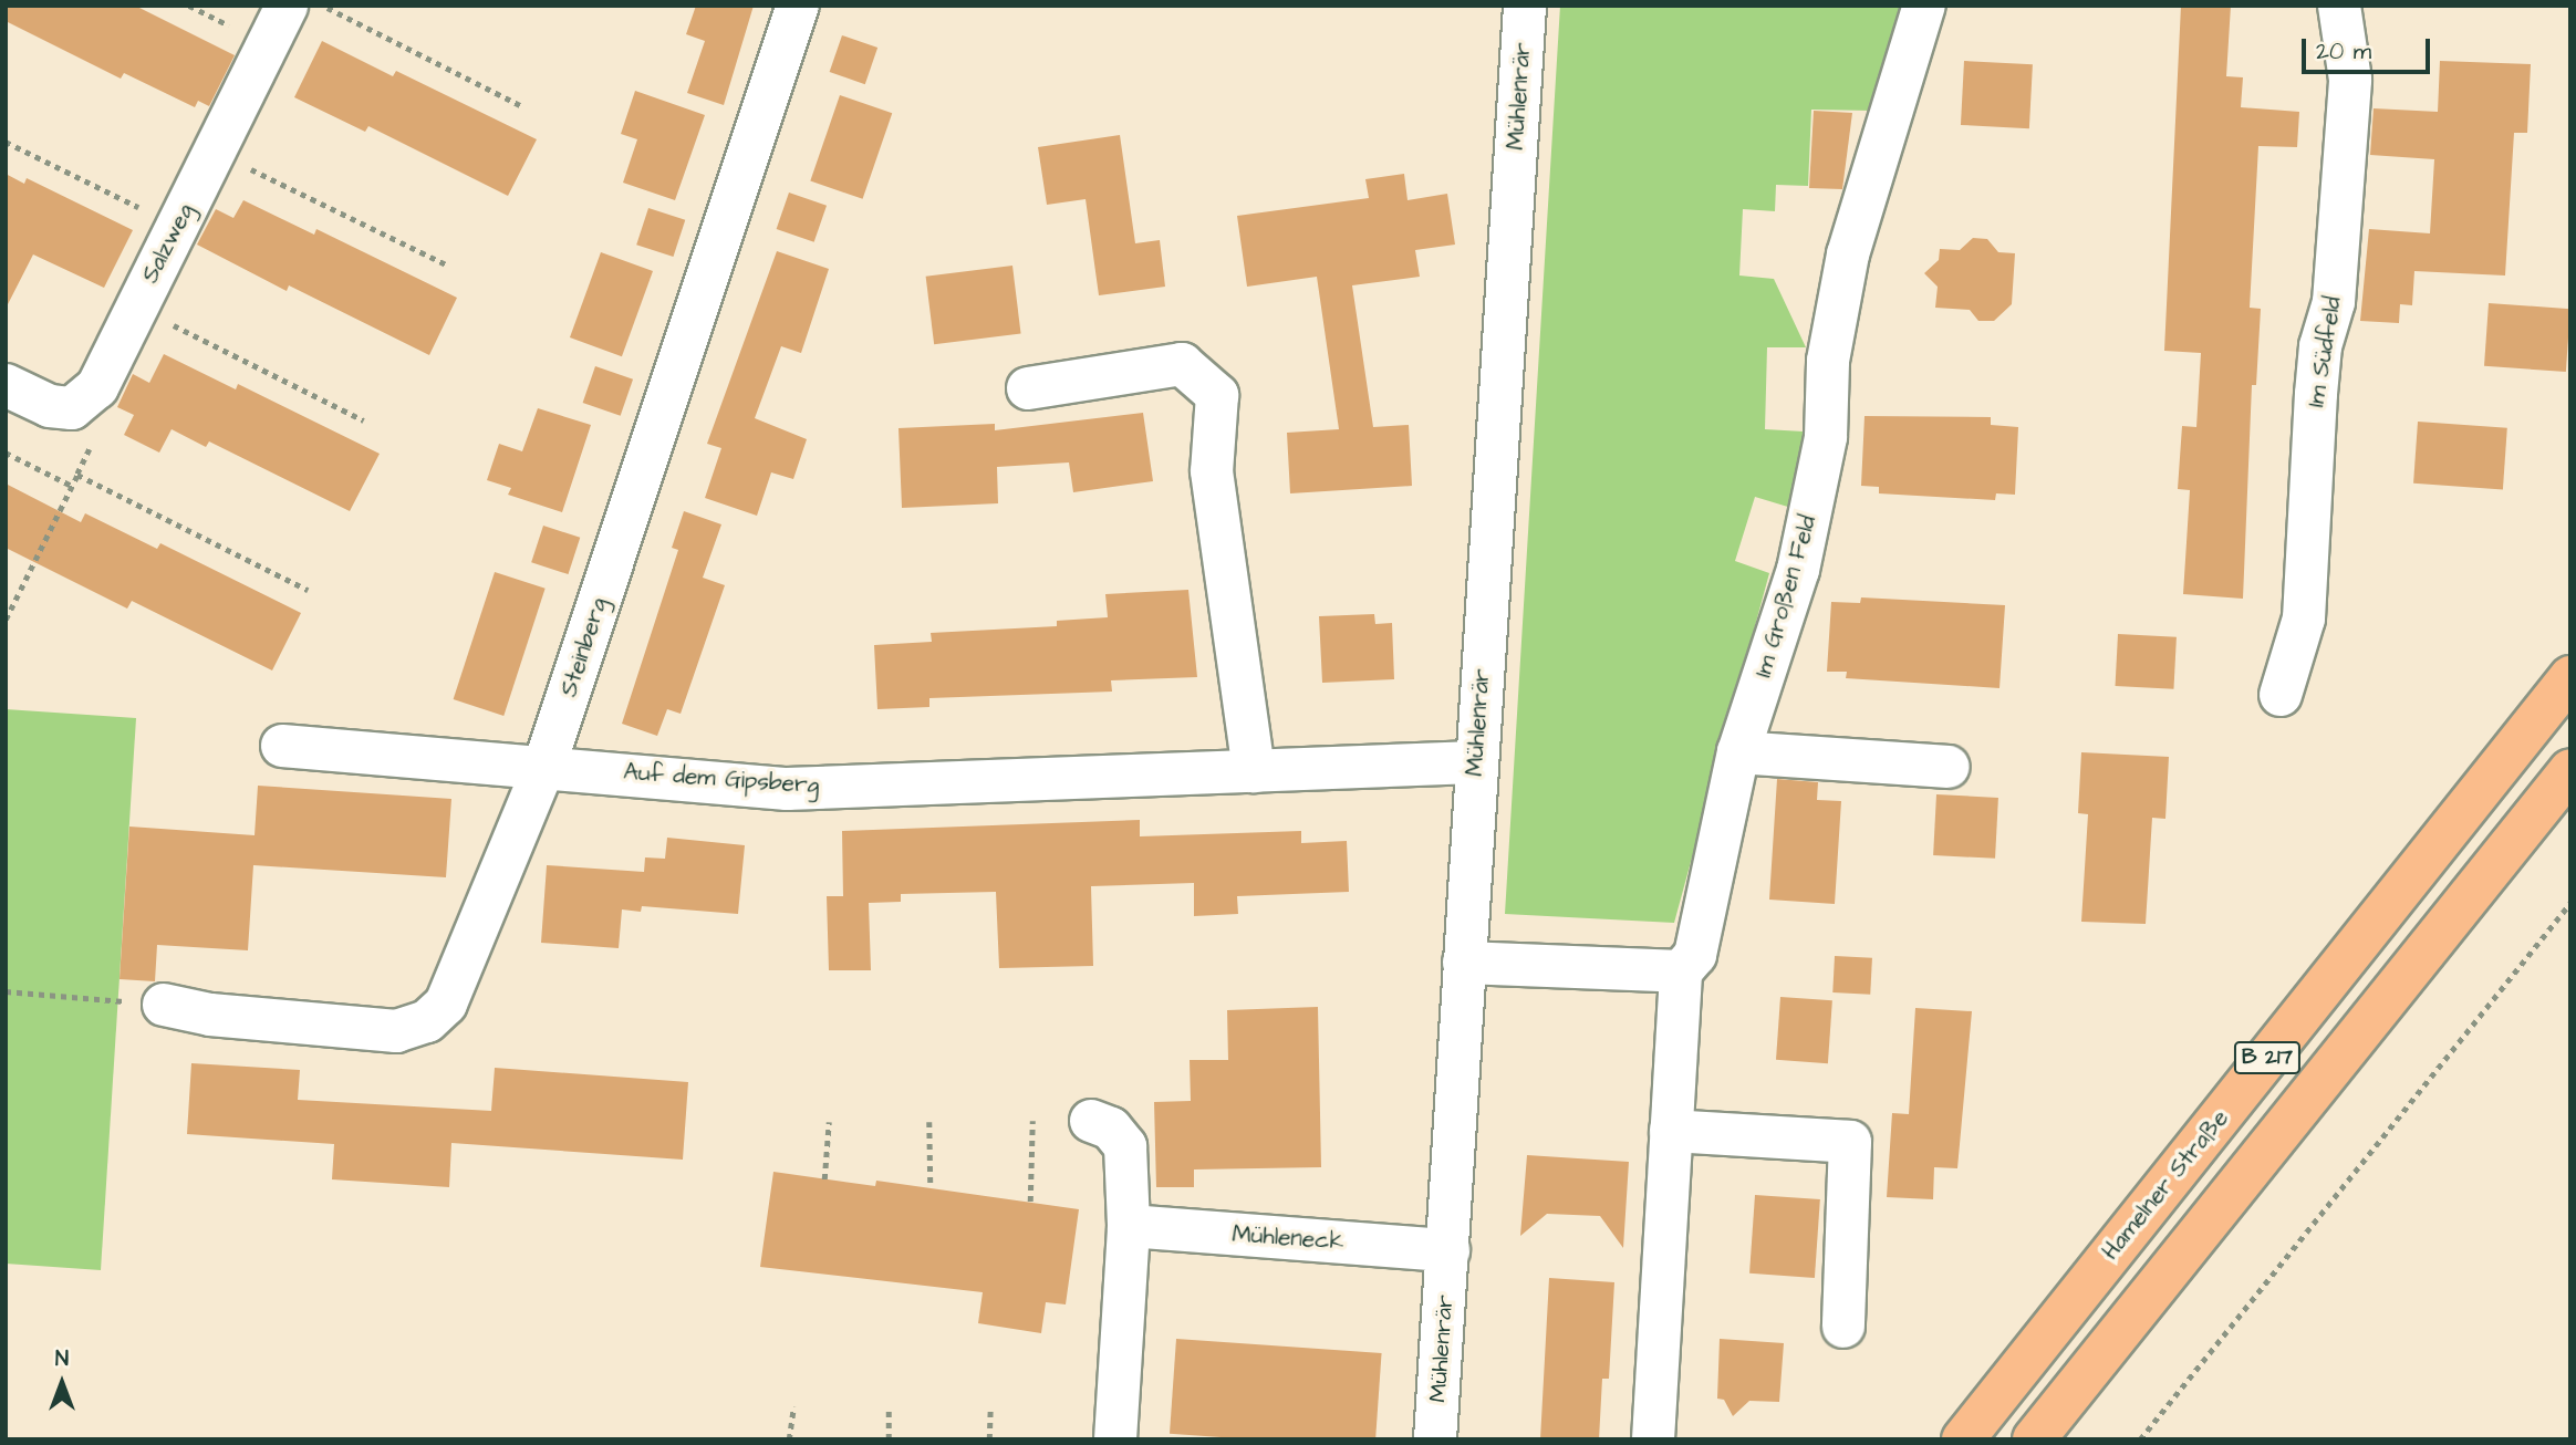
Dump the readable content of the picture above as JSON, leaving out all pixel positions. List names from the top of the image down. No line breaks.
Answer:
{"streets":{"highway":["B 217","Hamelner Straße"],"street":["Mühlenrär","Salzweg","Im Südfeld","Im Großen Feld","Steinberg","Auf dem Gipsberg","Mühleneck"]},"crossings":[["Mühlenrär","Auf dem Gipsberg"],["Mühlenrär","Mühleneck"],["Steinberg","Auf dem Gipsberg"]],"scale_bar":"20 m","north":"top"}
